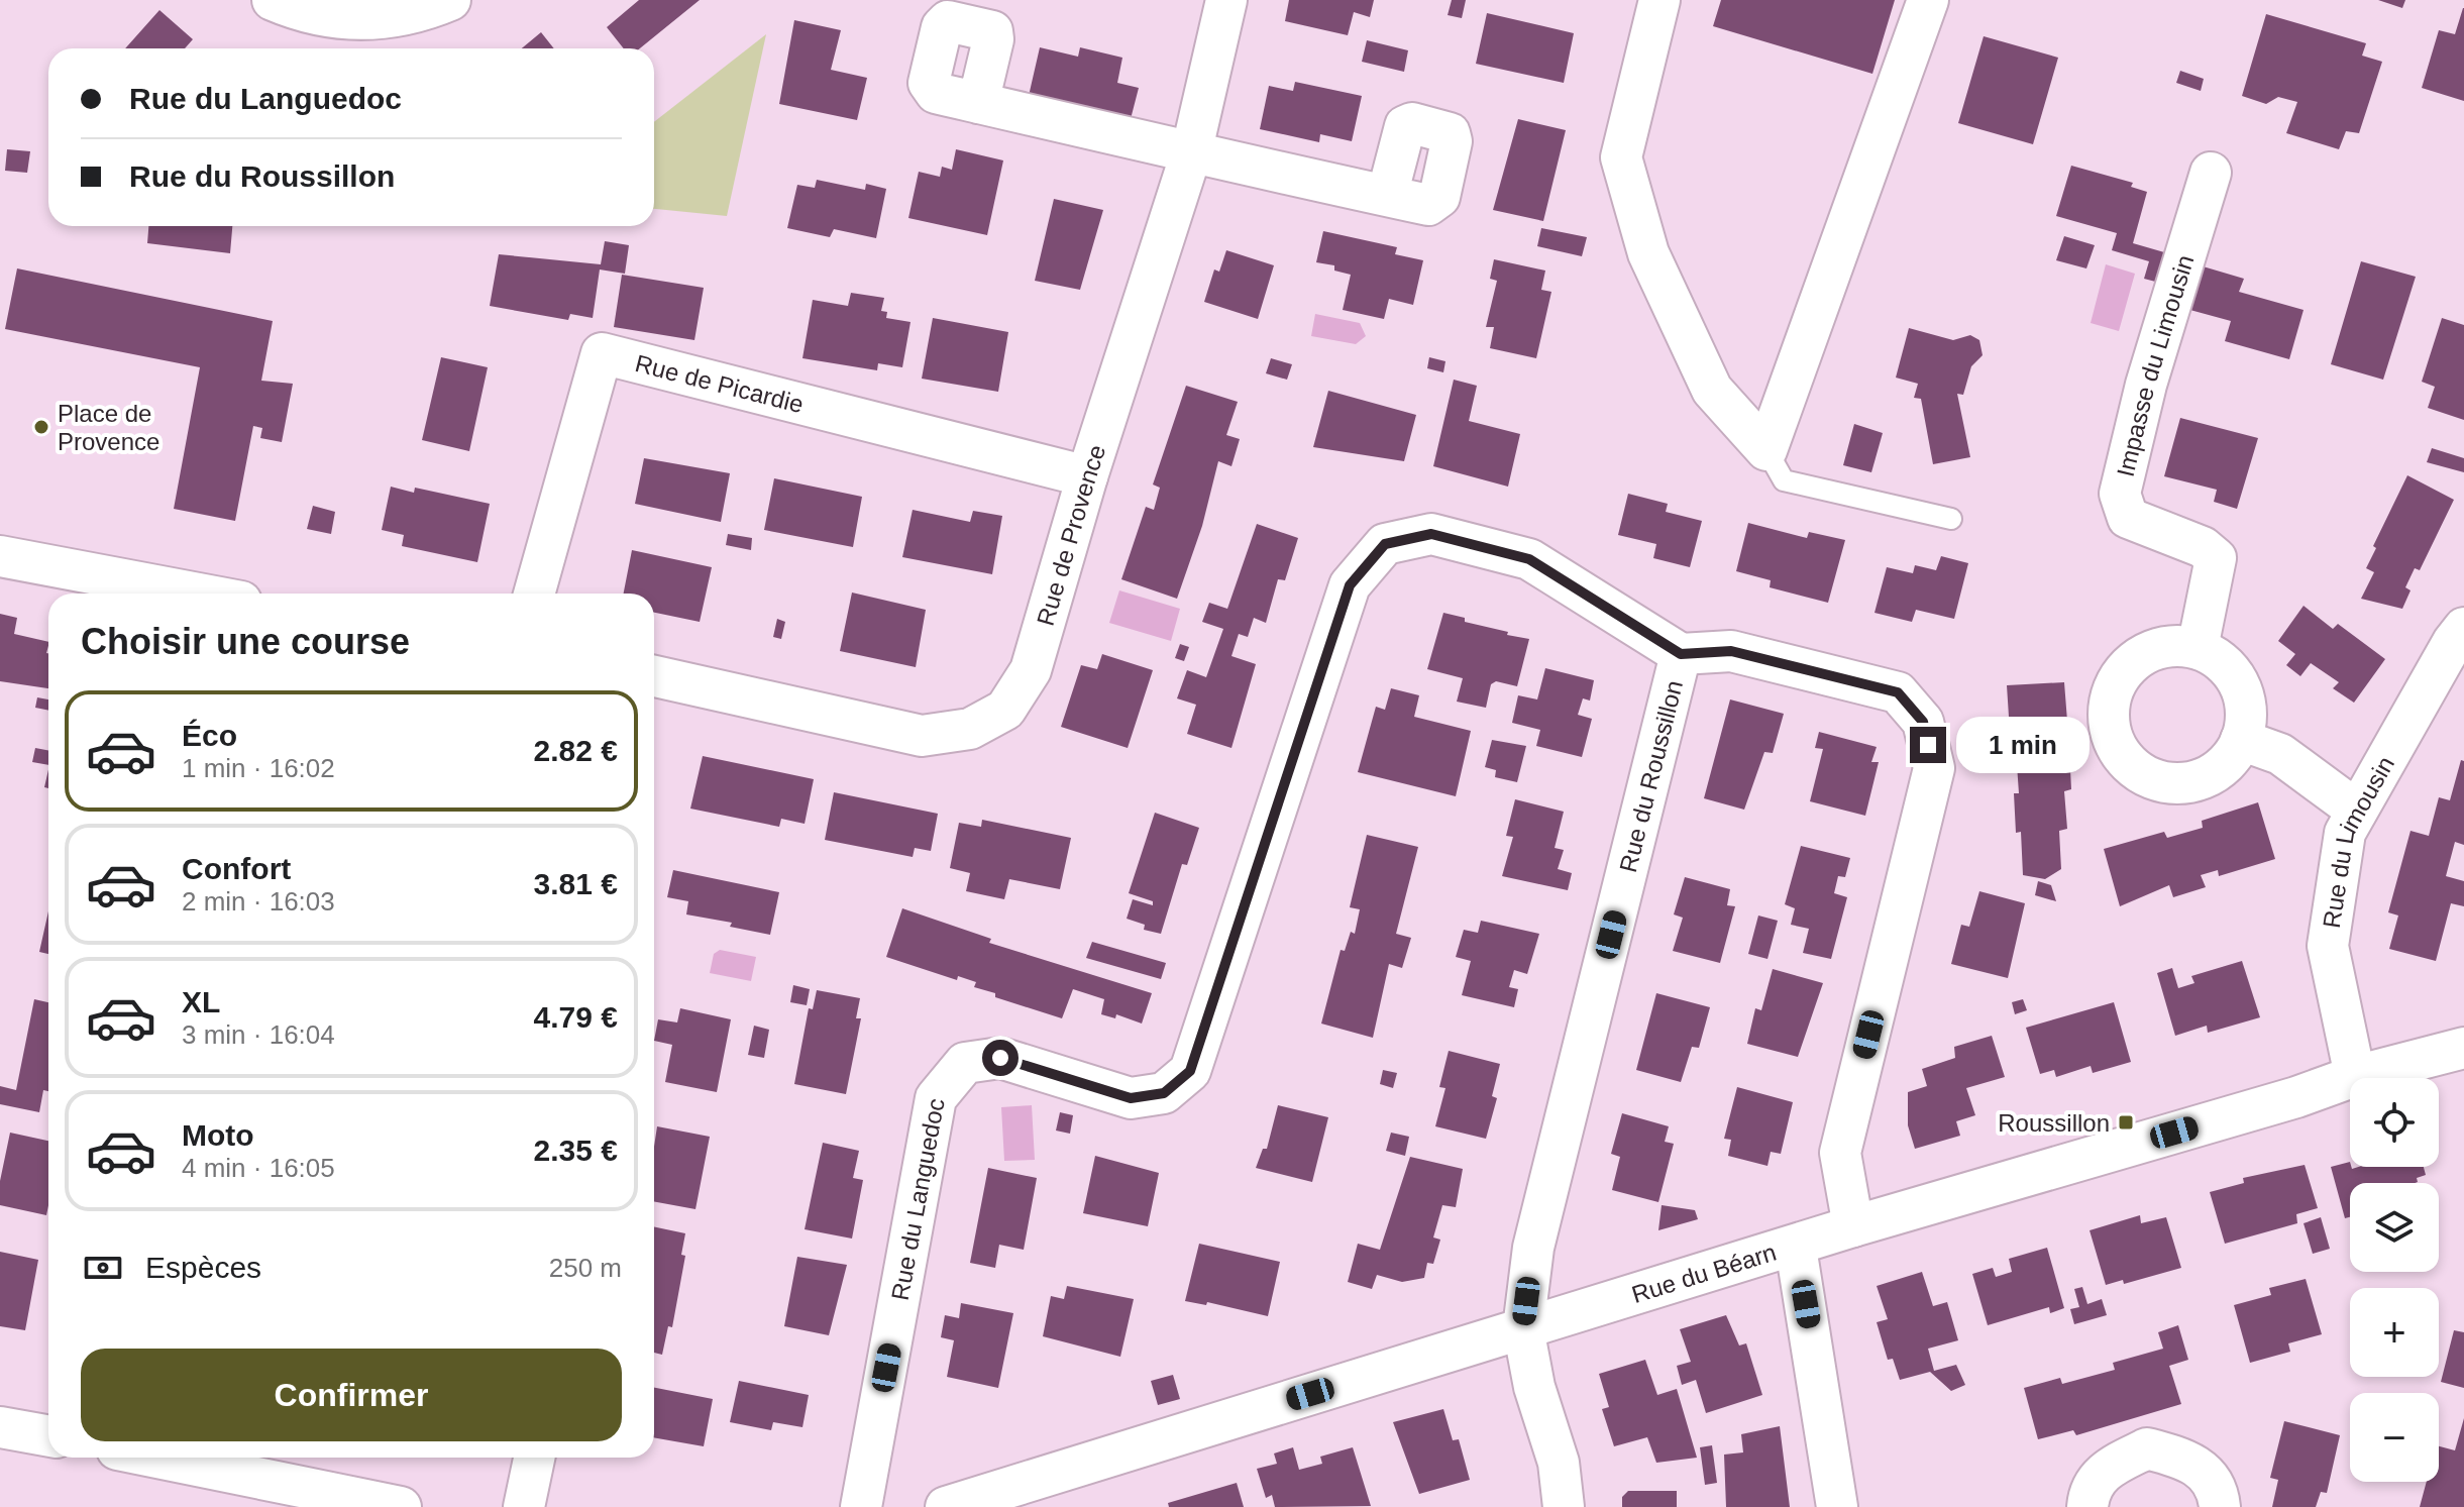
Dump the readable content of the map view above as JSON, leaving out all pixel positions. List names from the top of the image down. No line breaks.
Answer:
{"streets":{"street":["Impasse du Limousin","Rue de Picardie","Rue de Provence","Rue du Roussillon","Rue du Limousin","Rue du Languedoc","Rue du Béarn"]},"crossings":[["Rue de Picardie","Rue de Provence"],["Rue du Roussillon","Rue du Languedoc"],["Rue du Roussillon","Rue du Béarn"],["Rue du Limousin","Rue du Béarn"]],"places":{"other":["Place de Provence"],"transit":["Roussillon"]},"page":{"banner":["Rue du Languedoc","Rue du Roussillon"],"heading":"Choisir une course","list":[{"name":"Éco","note":"1 min · 16:02","value":"2.82 €"},{"name":"Confort","note":"2 min · 16:03","value":"3.81 €"},{"name":"XL","note":"3 min · 16:04","value":"4.79 €"},{"name":"Moto","note":"4 min · 16:05","value":"2.35 €"}],"bubble":"1 min","map_buttons":["+","−"],"pay":["Espèces","250 m"],"buttons":"Confirmer"}}
